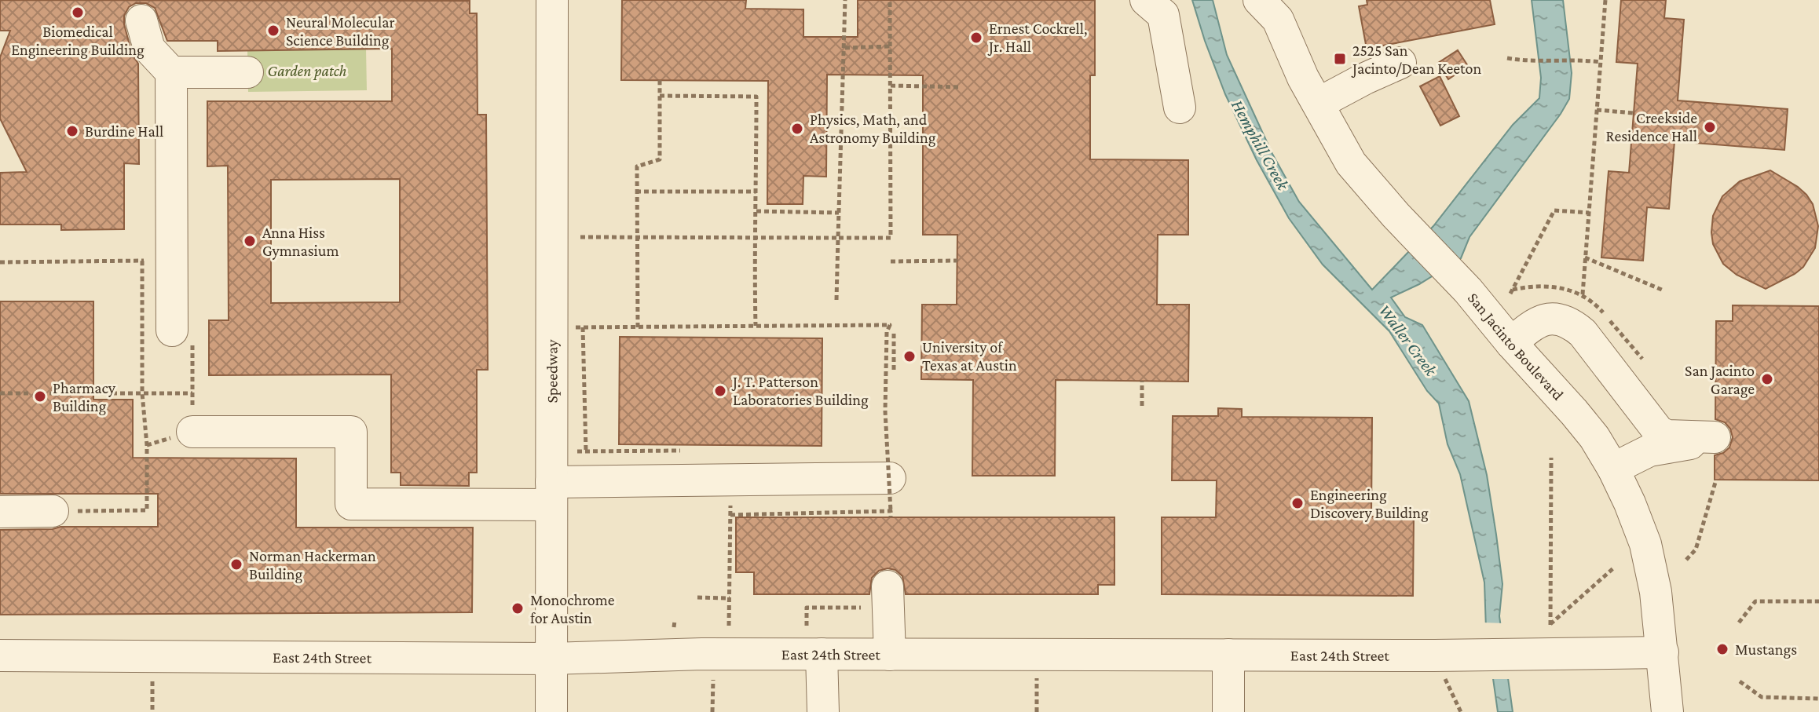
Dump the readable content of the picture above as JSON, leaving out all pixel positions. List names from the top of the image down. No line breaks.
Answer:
{"streets":{"street":["San Jacinto Boulevard","Speedway","East 24th Street"]},"crossings":[["San Jacinto Boulevard","East 24th Street"],["Speedway","East 24th Street"]],"water":["Hemphill Creek","Waller Creek"],"parks":["Garden patch"],"places":{"other":["Biomedical Engineering Building","Neural Molecular Science Building","Ernest Cockrell, Jr. Hall","Creekside Residence Hall","Physics, Math, and Astronomy Building","Burdine Hall","Anna Hiss Gymnasium","University of Texas at Austin","San Jacinto Garage","J. T. Patterson Laboratories Building","Pharmacy Building","Engineering Discovery Building","Norman Hackerman Building","Monochrome for Austin","Mustangs"],"transit":["2525 San Jacinto/Dean Keeton"]}}
